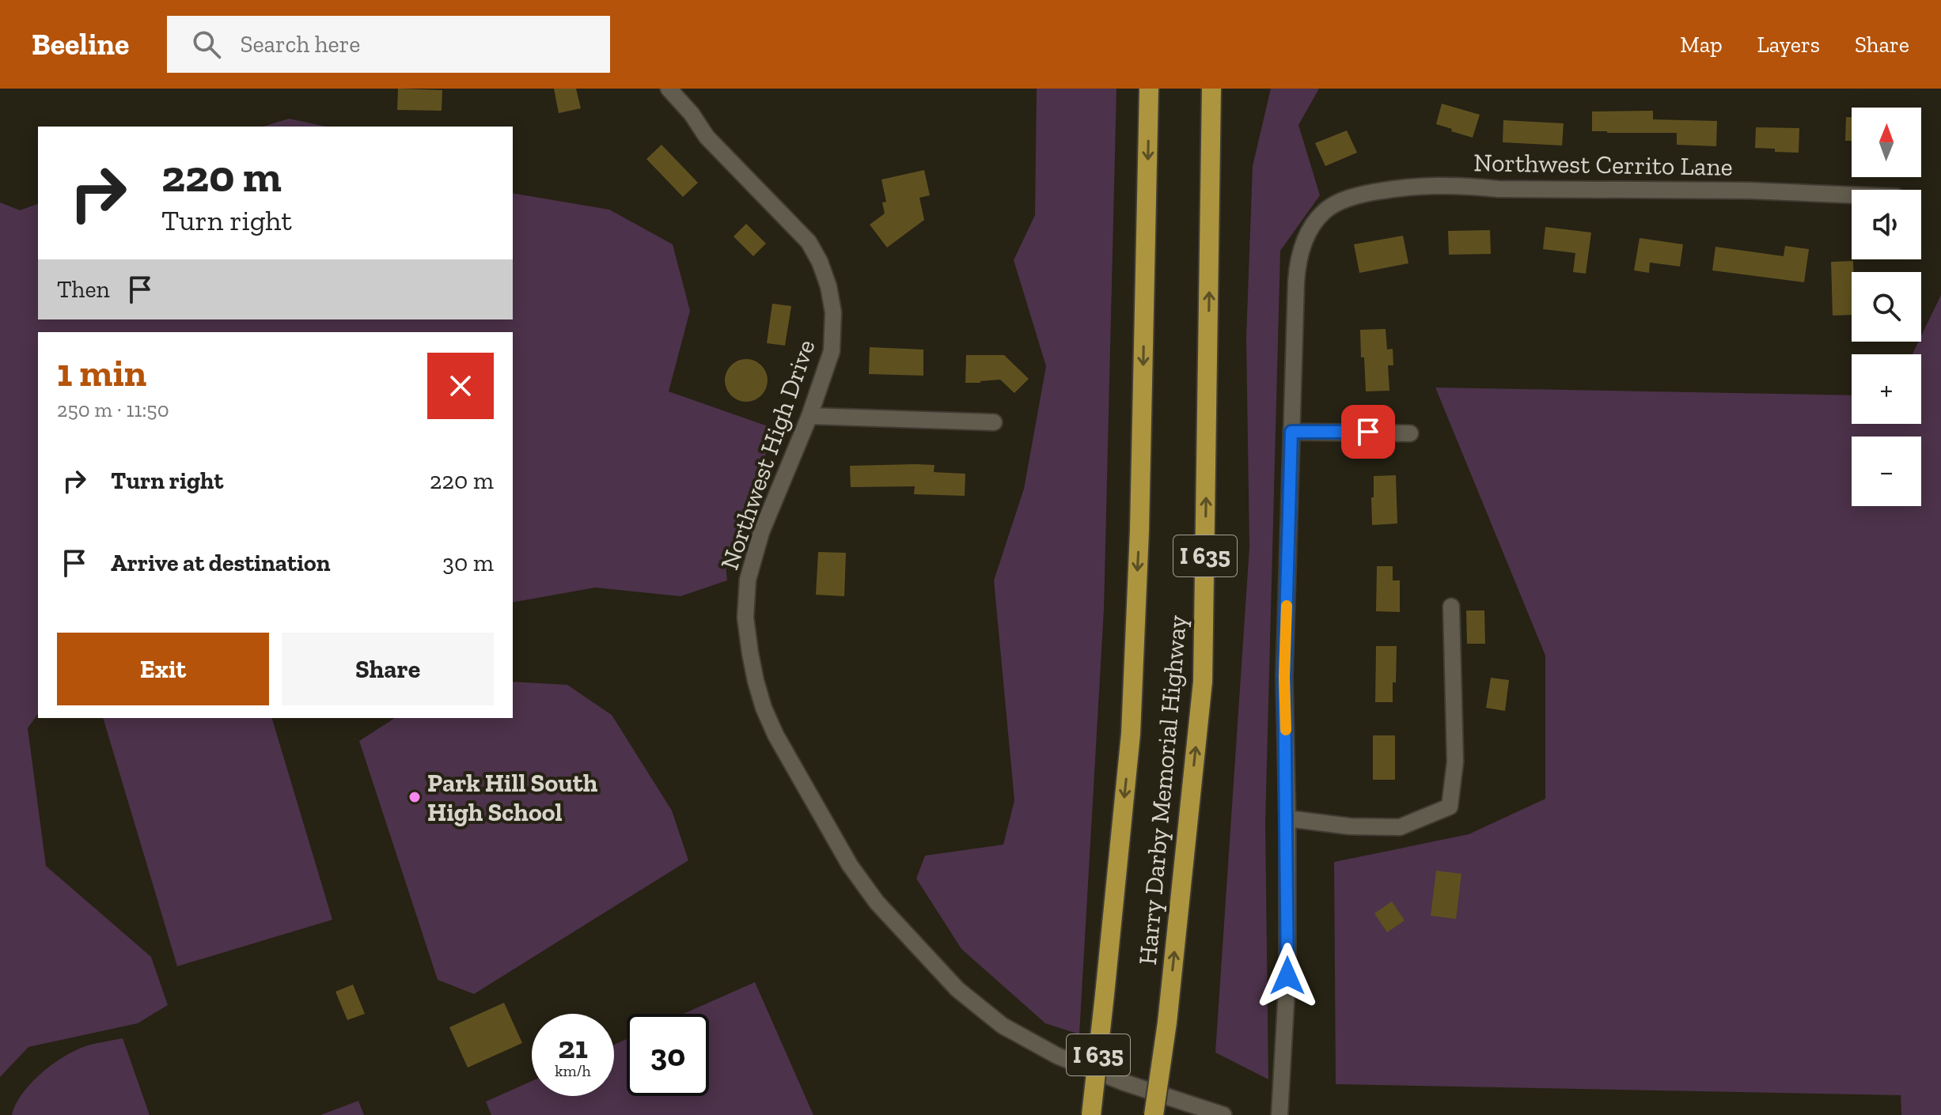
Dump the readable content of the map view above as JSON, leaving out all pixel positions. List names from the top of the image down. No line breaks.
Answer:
{"streets":{"highway":["I 635","Harry Darby Memorial Highway"],"street":["Northwest Cerrito Lane","Northwest High Drive"]},"places":["Park Hill South High School"],"north":"top","page":{"header":"Beeline","search":"Search here","nav":["Map","Layers","Share"],"map_buttons":["+","−"],"turn":["220 m","Turn right"],"then":"Then","heading":["1 min","250 m · 11:50"],"list":[{"name":"Turn right","value":"220 m"},{"name":"Arrive at destination","value":"30 m"}],"buttons":["Exit","Share"],"speed":"21 km/h","limit":"30"}}
